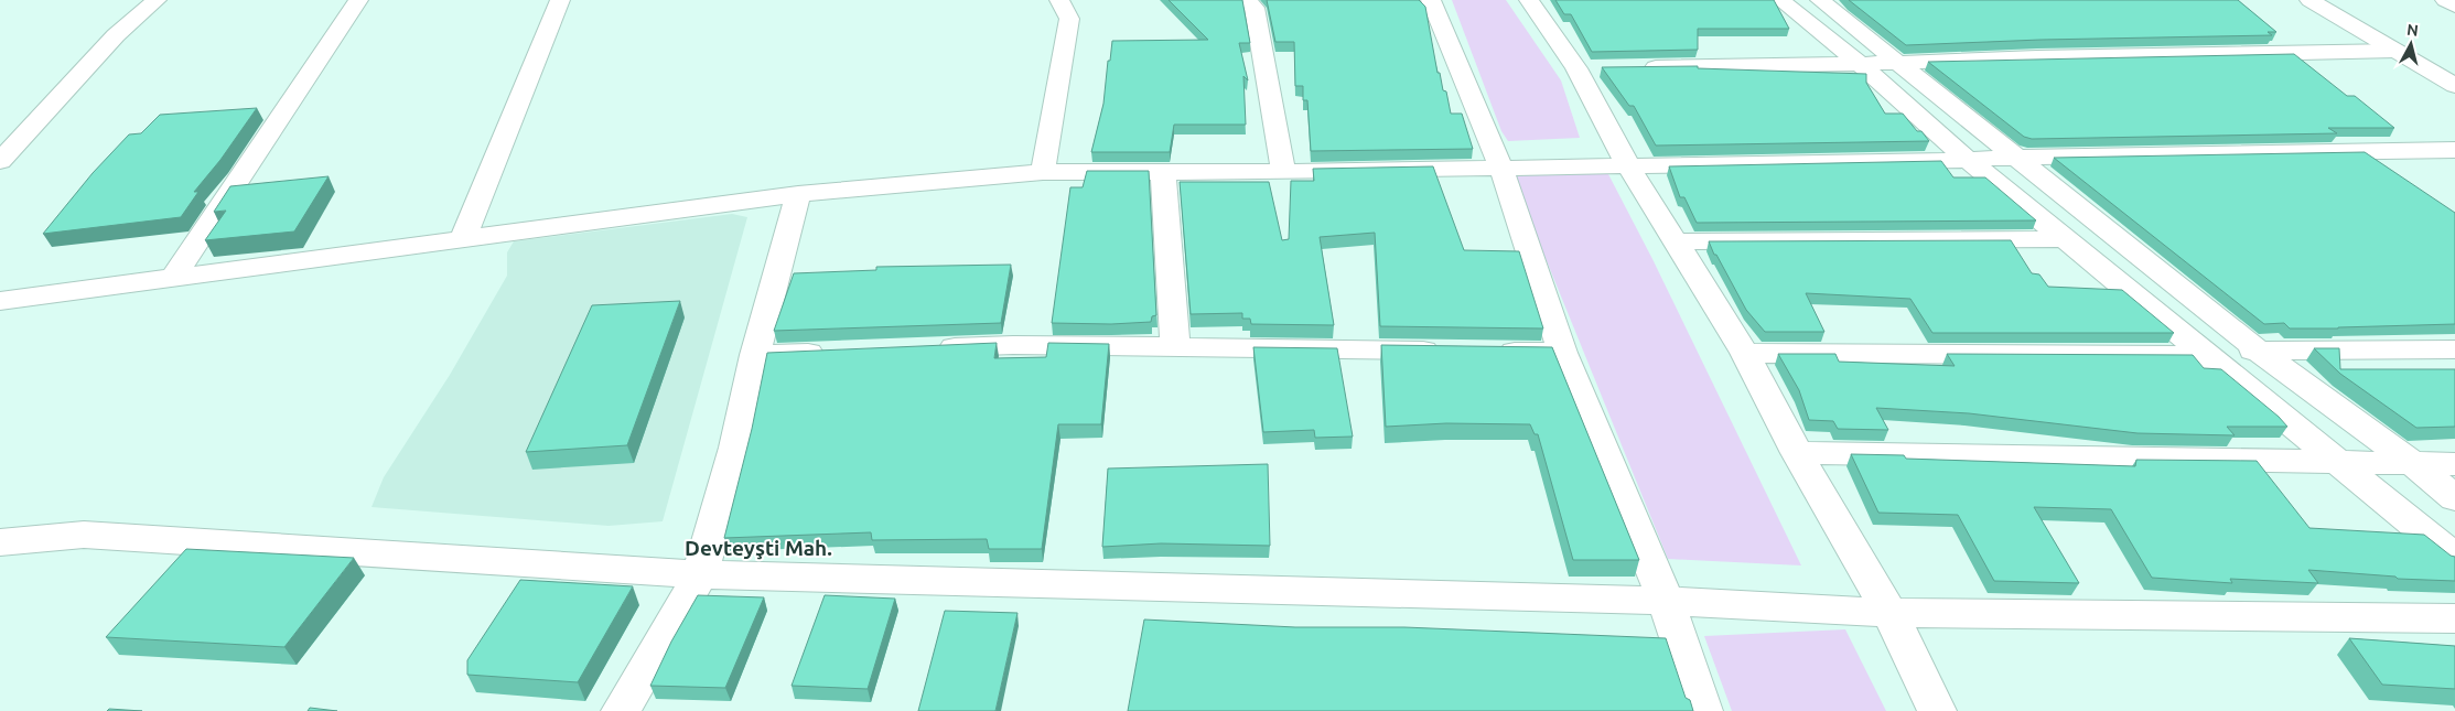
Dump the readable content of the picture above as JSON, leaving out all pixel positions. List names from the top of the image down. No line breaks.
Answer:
{"districts":["Devteyşti Mah."],"north":"top"}
